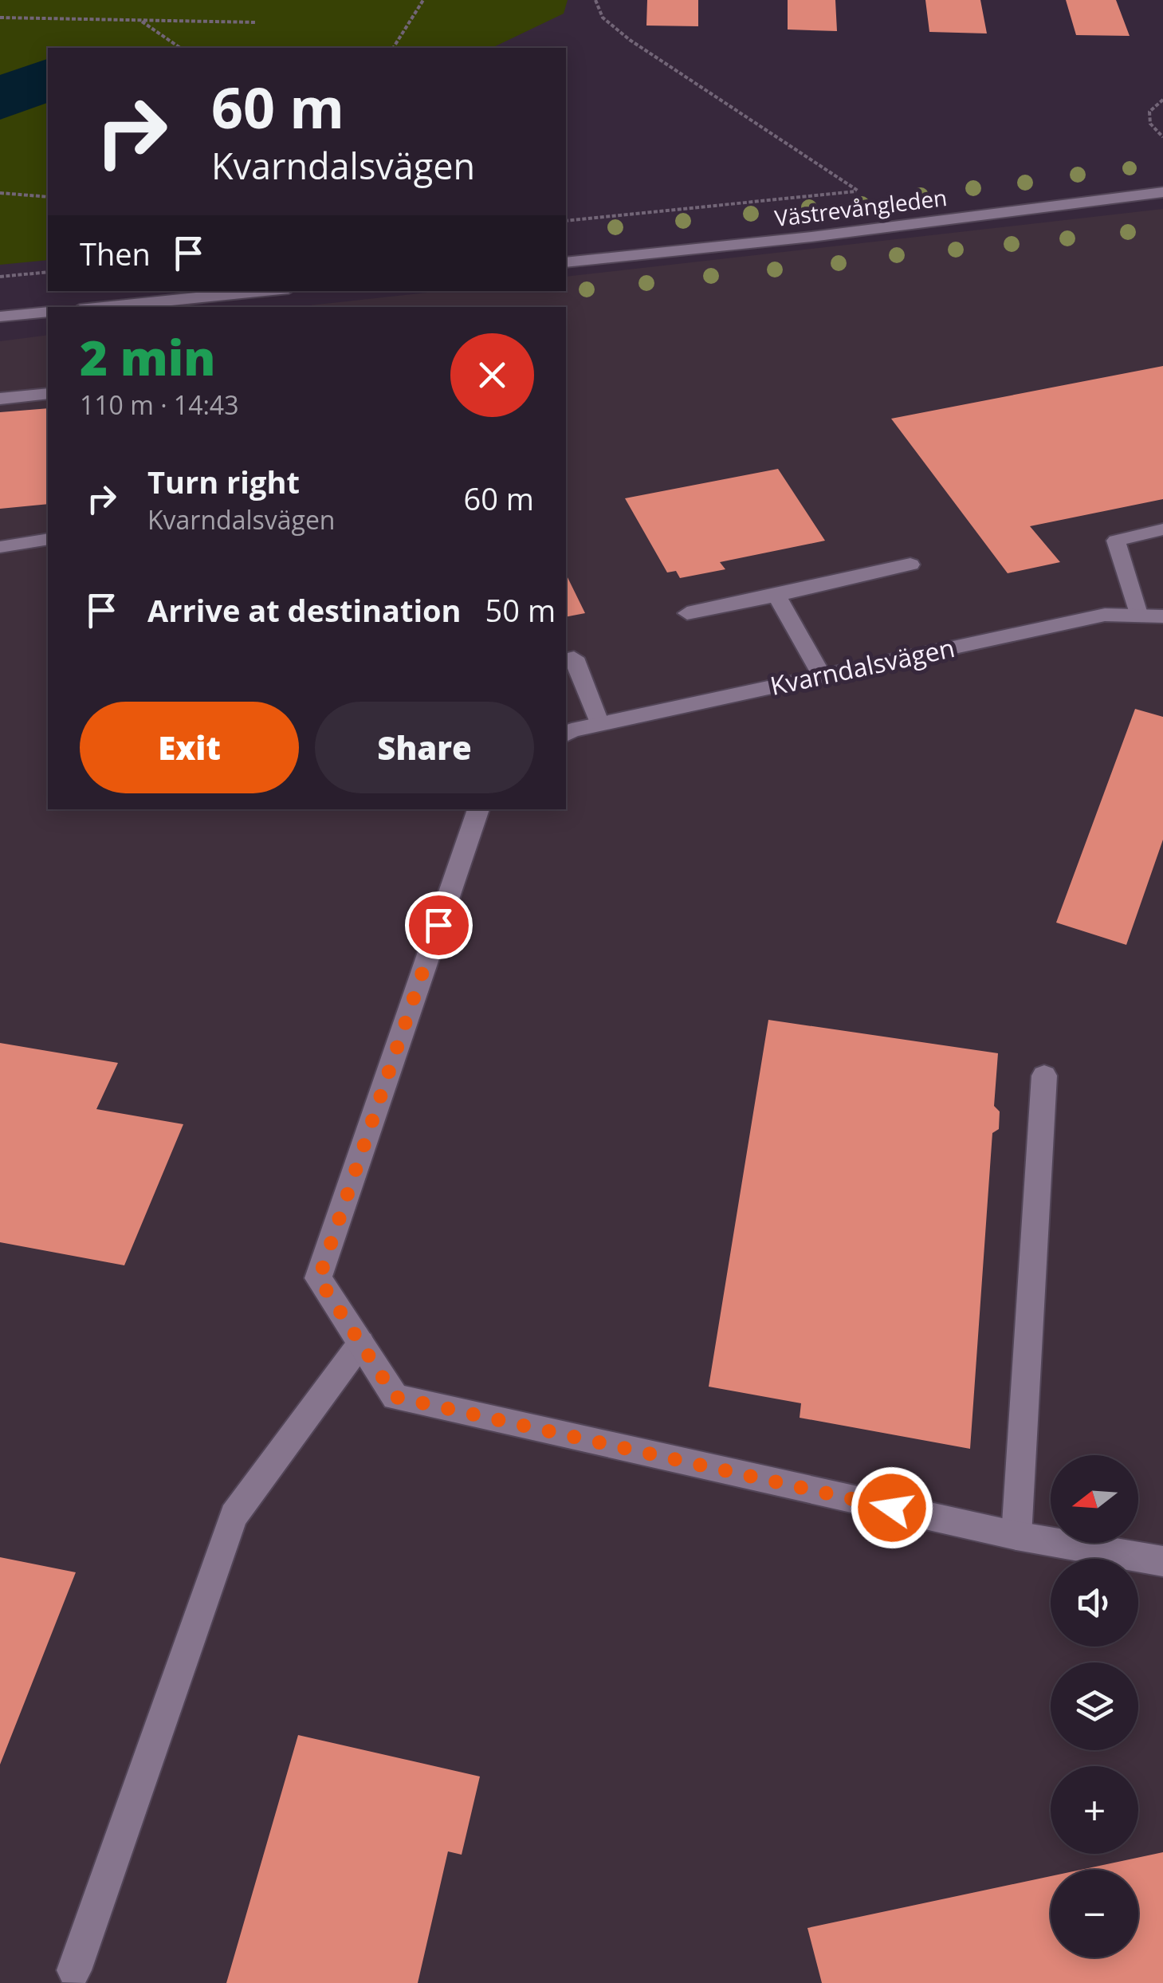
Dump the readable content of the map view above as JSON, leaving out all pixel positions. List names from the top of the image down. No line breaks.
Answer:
{"streets":{"street":["Västrevångleden","Kvarndalsvägen"]},"north":"left","page":{"turn":["60 m","Kvarndalsvägen"],"then":"Then","heading":["2 min","110 m · 14:43"],"list":[{"name":"Turn right","note":"Kvarndalsvägen","value":"60 m"},{"name":"Arrive at destination","value":"50 m"}],"buttons":["Exit","Share"],"map_buttons":["+","−"]}}
